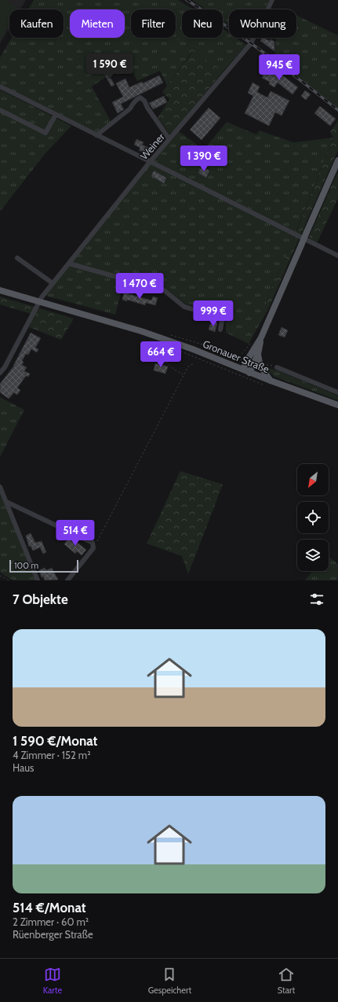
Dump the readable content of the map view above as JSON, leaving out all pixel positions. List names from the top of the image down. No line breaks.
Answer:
{"streets":{"main road":["Gronauer Straße"],"street":["Weiner"]},"crossings":[["Weiner","Gronauer Straße"]],"scale_bar":"100 m","north":"bottom left","page":{"chip":["Kaufen","Mieten","Filter","Neu","Wohnung"],"price":["1 590 €","945 €","1 390 €","1 470 €","999 €","664 €","514 €"],"scale":"100 m","heading":"7 Objekte","list":[{"name":"1 590 €/Monat","note":"4 Zimmer · 152 m² · Haus"},{"name":"514 €/Monat","note":"2 Zimmer · 60 m² · Rüenberger Straße"}],"tabs":["Karte","Gespeichert","Start"]}}
